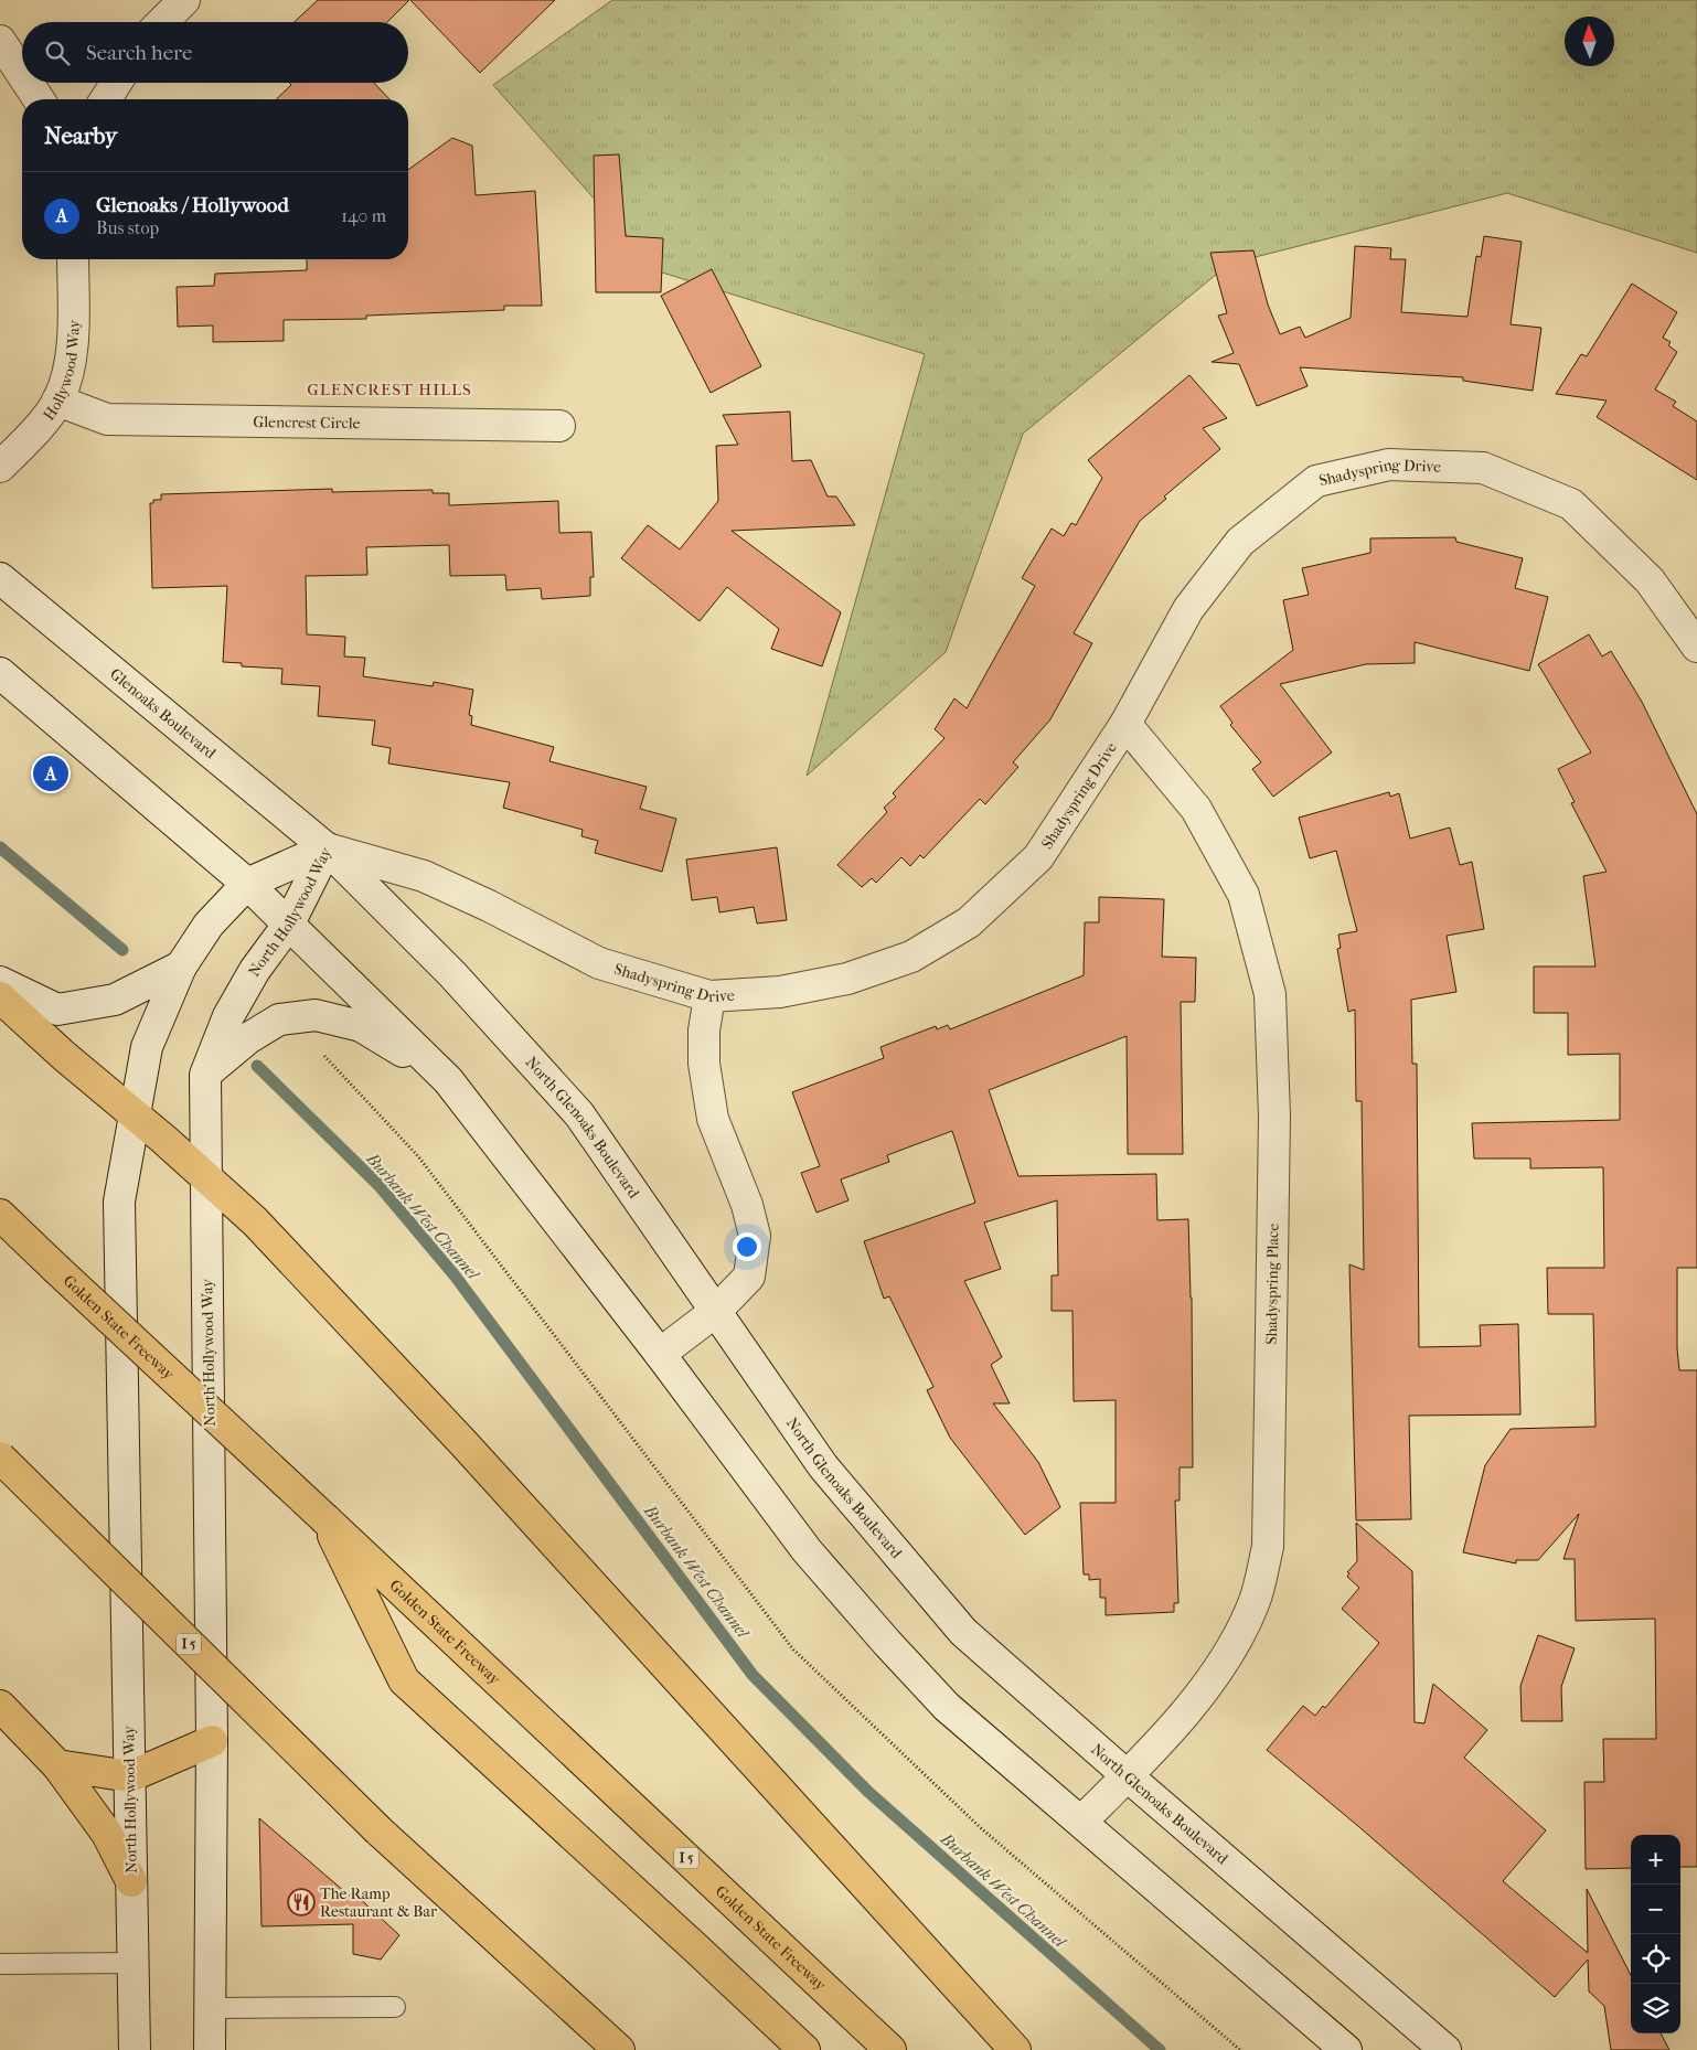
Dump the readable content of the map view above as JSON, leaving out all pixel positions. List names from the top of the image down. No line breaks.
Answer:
{"streets":{"highway":["Golden State Freeway","I 5"],"main road":["Hollywood Way","Glencrest Circle","Shadyspring Drive","Glenoaks Boulevard","North Hollywood Way","North Glenoaks Boulevard","Shadyspring Place"]},"crossings":[["Hollywood Way","Glencrest Circle"],["Shadyspring Drive","Glenoaks Boulevard"],["Shadyspring Drive","North Hollywood Way"],["Shadyspring Drive","North Glenoaks Boulevard"],["Shadyspring Drive","Shadyspring Place"],["Glenoaks Boulevard","North Hollywood Way"],["Glenoaks Boulevard","North Glenoaks Boulevard"],["North Hollywood Way","North Glenoaks Boulevard"],["North Glenoaks Boulevard","Shadyspring Place"]],"districts":["GLENCREST HILLS"],"water":["Burbank West Channel"],"places":{"restaurant":["The Ramp Restaurant & Bar"]},"north":"top","page":{"search":"Search here","heading":"Nearby","list":[{"mark":"A","name":"Glenoaks / Hollywood","note":"Bus stop","value":"140 m"}],"pins":"A","map_buttons":["+","−"]}}
